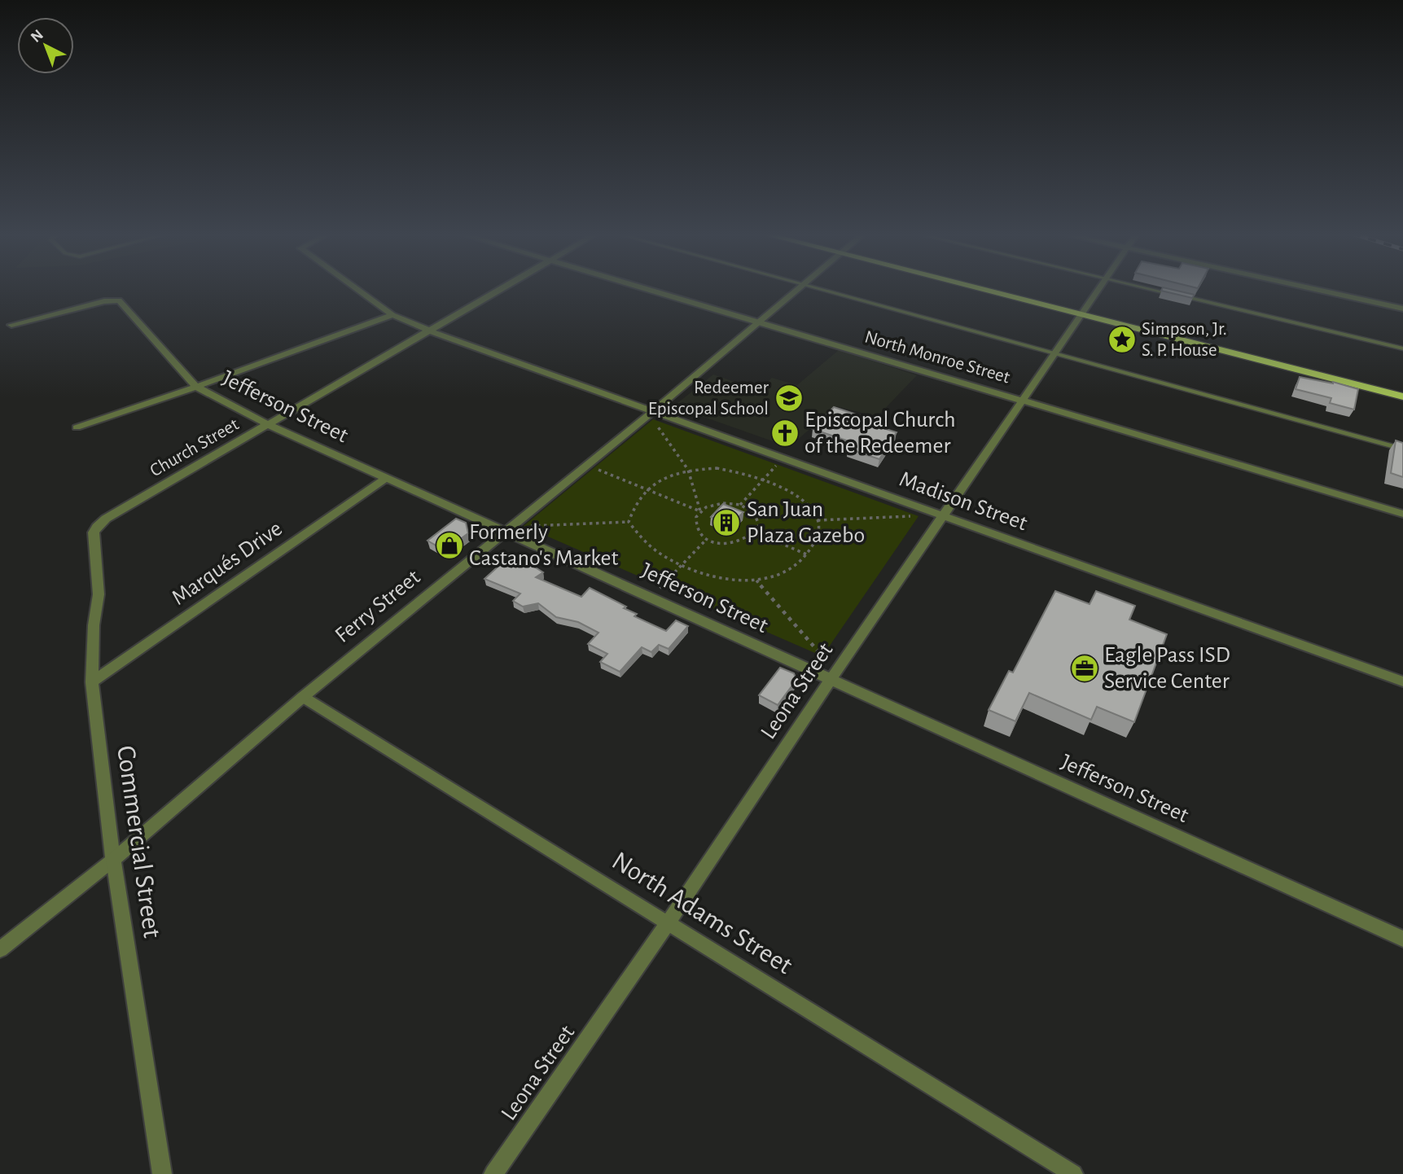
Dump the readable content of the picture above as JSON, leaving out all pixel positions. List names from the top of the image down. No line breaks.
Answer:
{"streets":{"street":["North Monroe Street","Jefferson Street","Church Street","Madison Street","Marqués Drive","Ferry Street","Leona Street","Commercial Street","North Adams Street"]},"crossings":[["North Monroe Street","Ferry Street"],["North Monroe Street","Leona Street"],["Jefferson Street","Church Street"],["Jefferson Street","Marqués Drive"],["Jefferson Street","Ferry Street"],["Jefferson Street","Leona Street"],["Church Street","Madison Street"],["Church Street","Commercial Street"],["Madison Street","Ferry Street"],["Madison Street","Leona Street"],["Marqués Drive","Commercial Street"],["Ferry Street","Commercial Street"],["Ferry Street","North Adams Street"],["Leona Street","North Adams Street"]],"places":{"place":["Simpson, Jr. S. P. House"],"school or university":["Redeemer Episcopal School"],"church":["Episcopal Church of the Redeemer"],"building":["San Juan Plaza Gazebo"],"shop":["Formerly Castano's Market"],"office":["Eagle Pass ISD Service Center"]},"north":"top left"}
